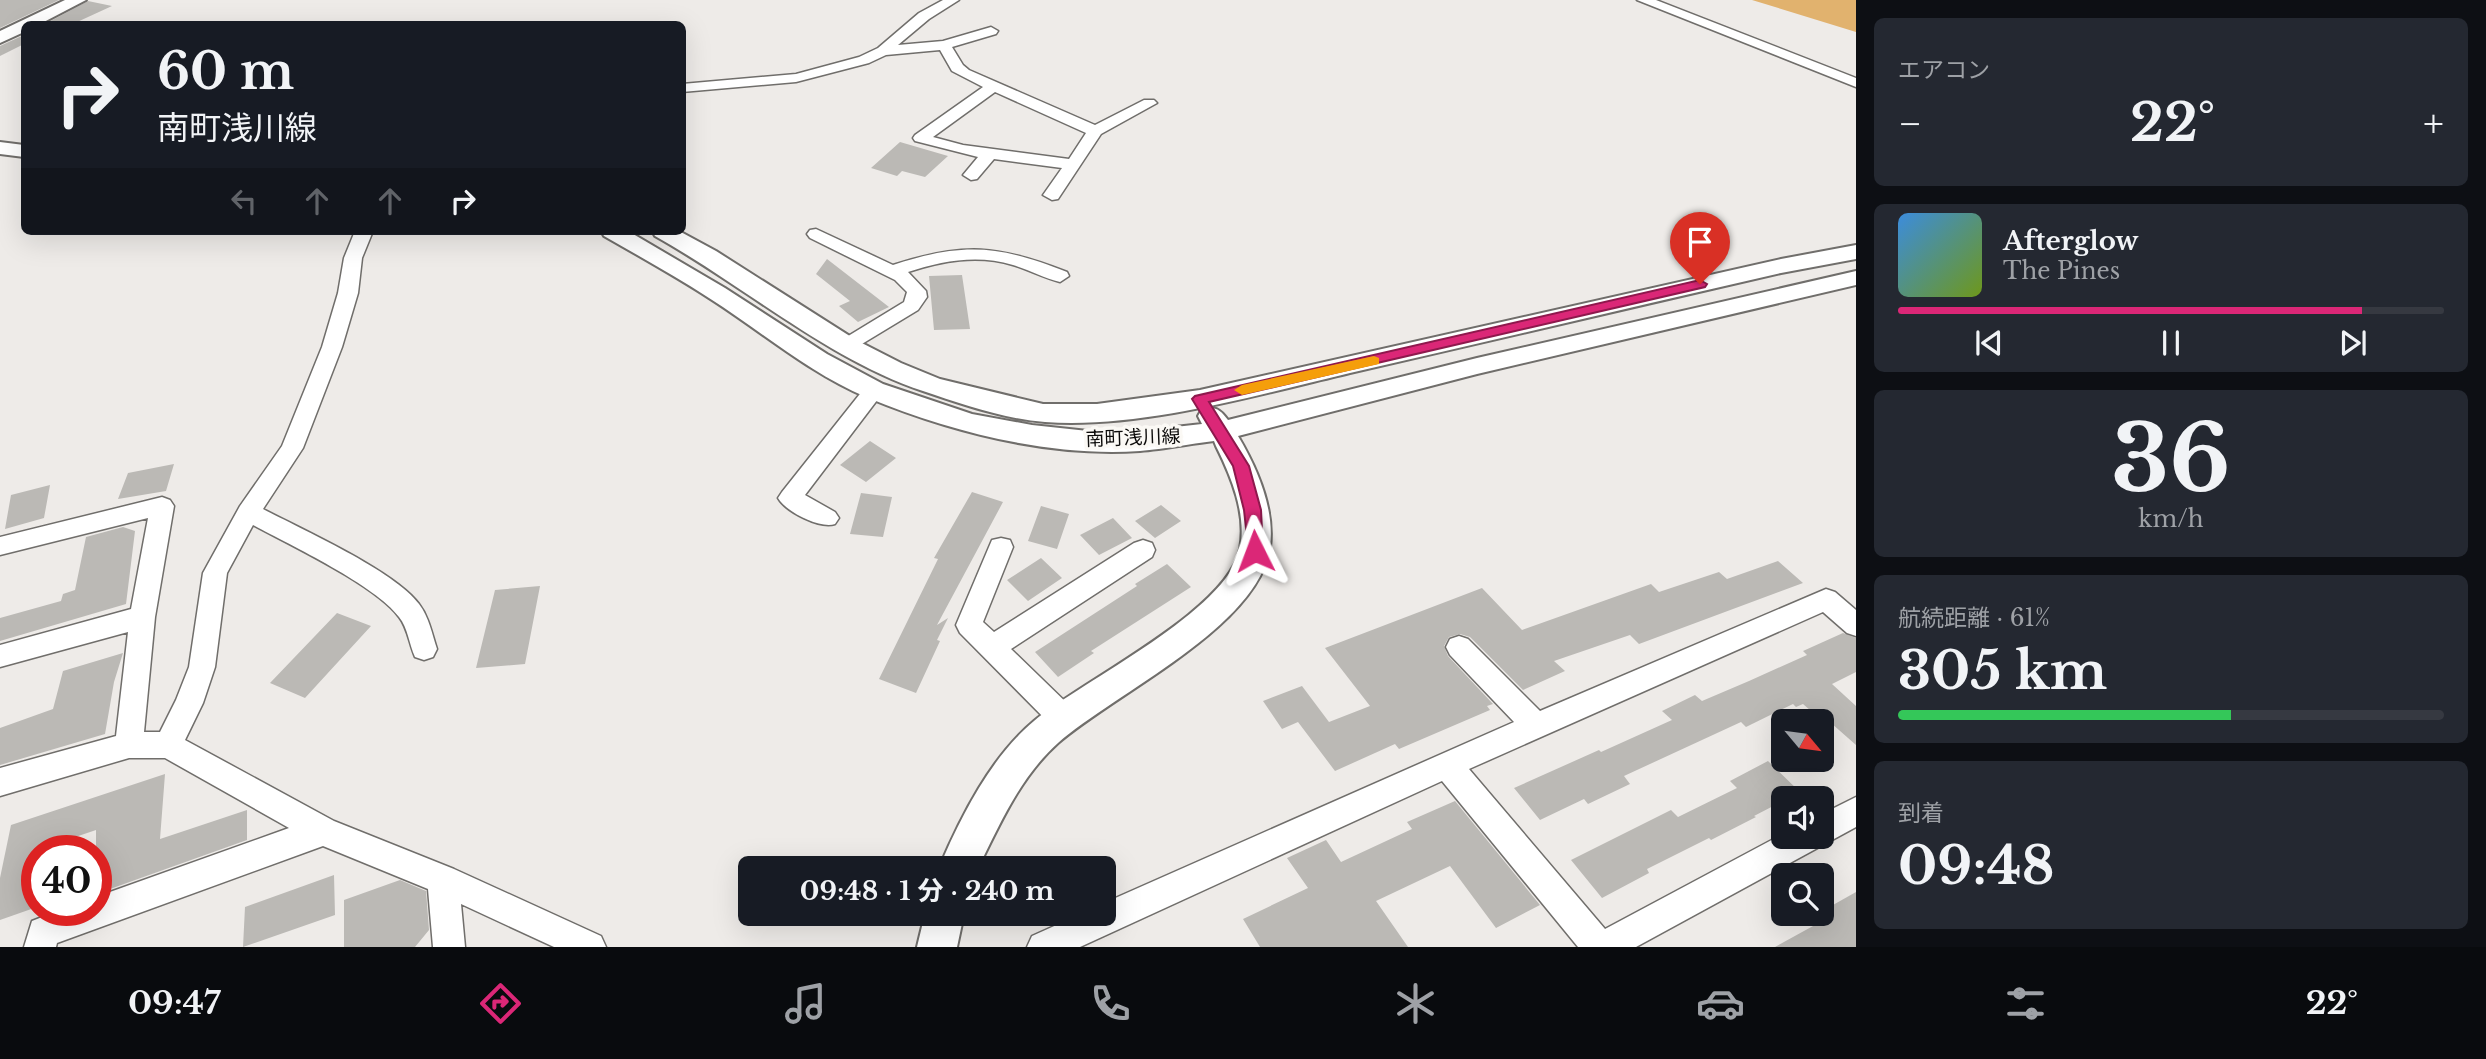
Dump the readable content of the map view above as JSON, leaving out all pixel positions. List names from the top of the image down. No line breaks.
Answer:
{"streets":{"street":["南町浅川線"]},"north":"bottom right","page":{"tile":["エアコン",["36","km/h"],["航続距離 · 61%","305 km"],["到着","09:48"]],"turn":["60 m","南町浅川線"],"heat":["−","22°","+"],"song":["Afterglow","The Pines"],"limit":"40","trip":"09:48 · 1 分 · 240 m","tabs":["09:47","22°"]}}
